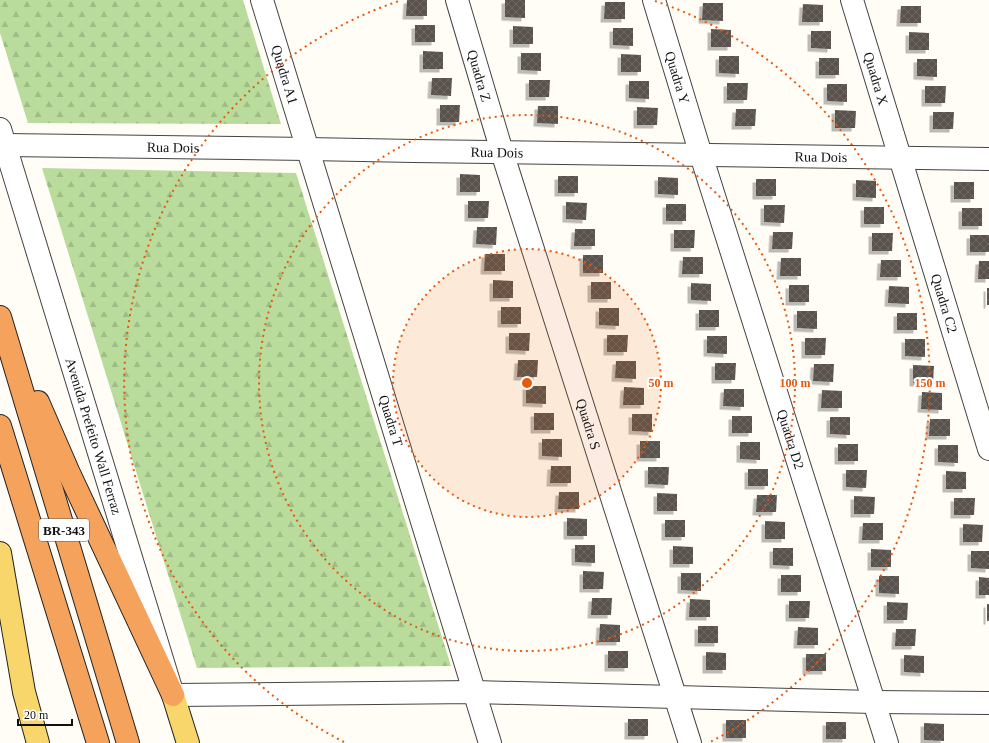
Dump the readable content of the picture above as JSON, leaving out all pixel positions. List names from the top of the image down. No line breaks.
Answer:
{"streets":{"highway":["BR-343"],"main road":["Avenida Prefeito Wall Ferraz"],"street":["Quadra A1","Quadra Z","Quadra Y","Quadra X","Rua Dois","Quadra C2","Quadra T","Quadra S","Quadra D2"]},"crossings":[["Quadra A1","Rua Dois"],["Quadra A1","Quadra T"],["Quadra Z","Rua Dois"],["Quadra Z","Quadra S"],["Quadra Y","Rua Dois"],["Quadra Y","Quadra D2"],["Quadra X","Rua Dois"],["Quadra X","Quadra C2"],["Rua Dois","Quadra C2"],["Rua Dois","Quadra T"],["Rua Dois","Quadra S"],["Rua Dois","Avenida Prefeito Wall Ferraz"],["Rua Dois","Quadra D2"]],"scale_bar":"20 m","rings":["50 m","100 m","150 m"]}
